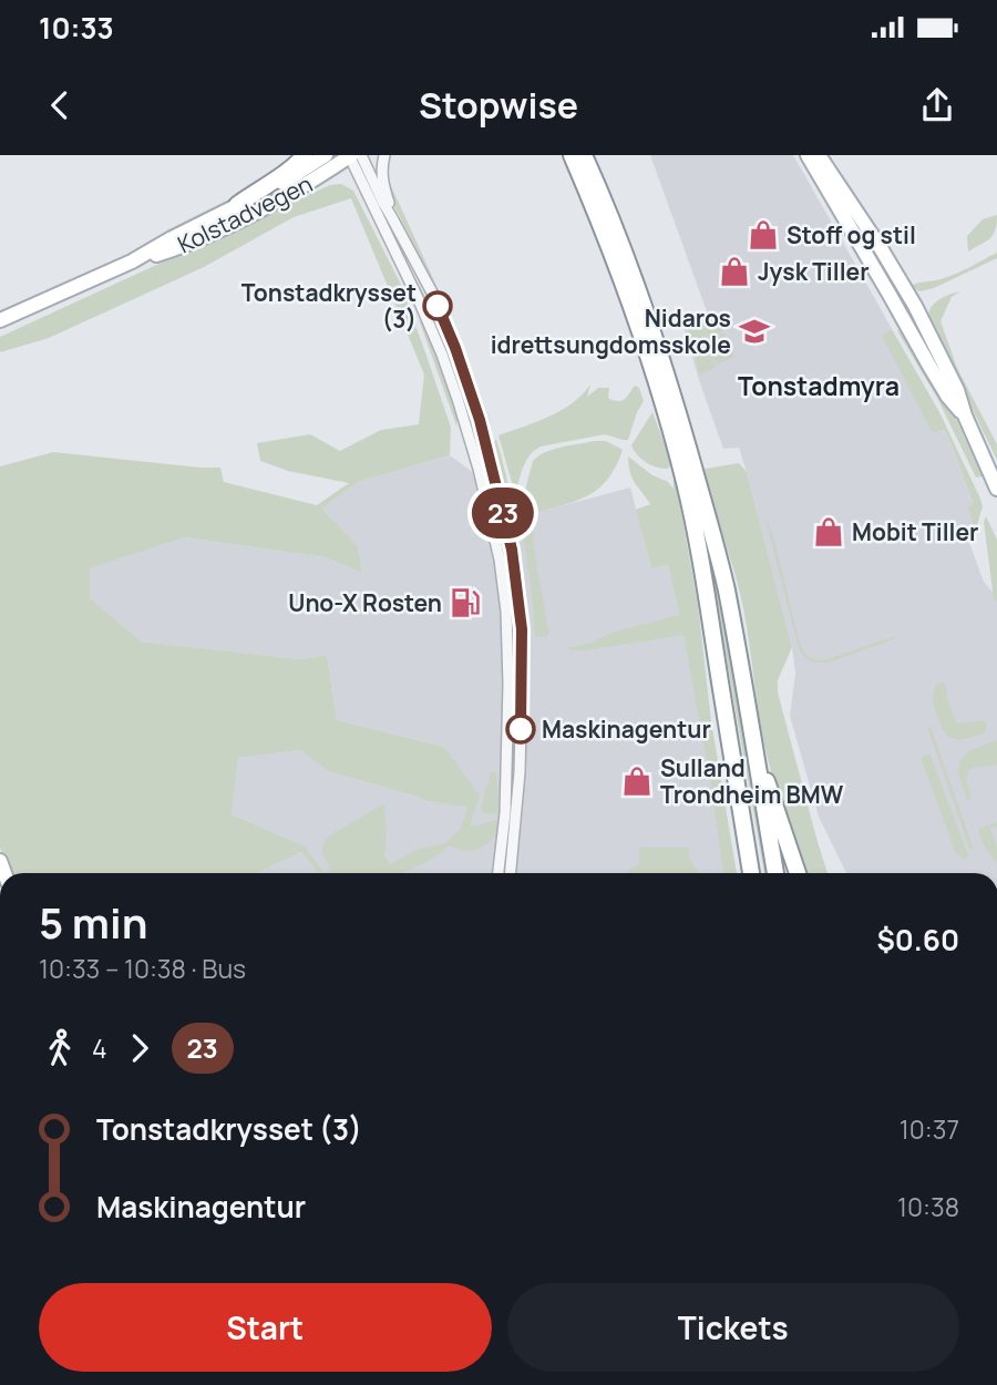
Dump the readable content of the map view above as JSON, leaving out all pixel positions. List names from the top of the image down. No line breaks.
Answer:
{"streets":{"main road":["Kolstadvegen"]},"districts":["Tonstadmyra"],"places":{"shop":["Stoff og stil","Jysk Tiller","Mobit Tiller","Sulland Trondheim BMW"],"other":["Tonstadkrysset (3)","Maskinagentur"],"school or university":["Nidaros idrettsungdomsskole"],"fuel station":["Uno-X Rosten"]},"lines":["bus line 23"],"page":{"status":"10:33","header":"Stopwise","on_map":"23","heading":["5 min","10:33 – 10:38 · Bus","$0.60"],"legs":["4","23"],"list":[{"name":"Tonstadkrysset (3)","value":"10:37"},{"name":"Maskinagentur","value":"10:38"}],"buttons":["Start","Tickets"]}}
